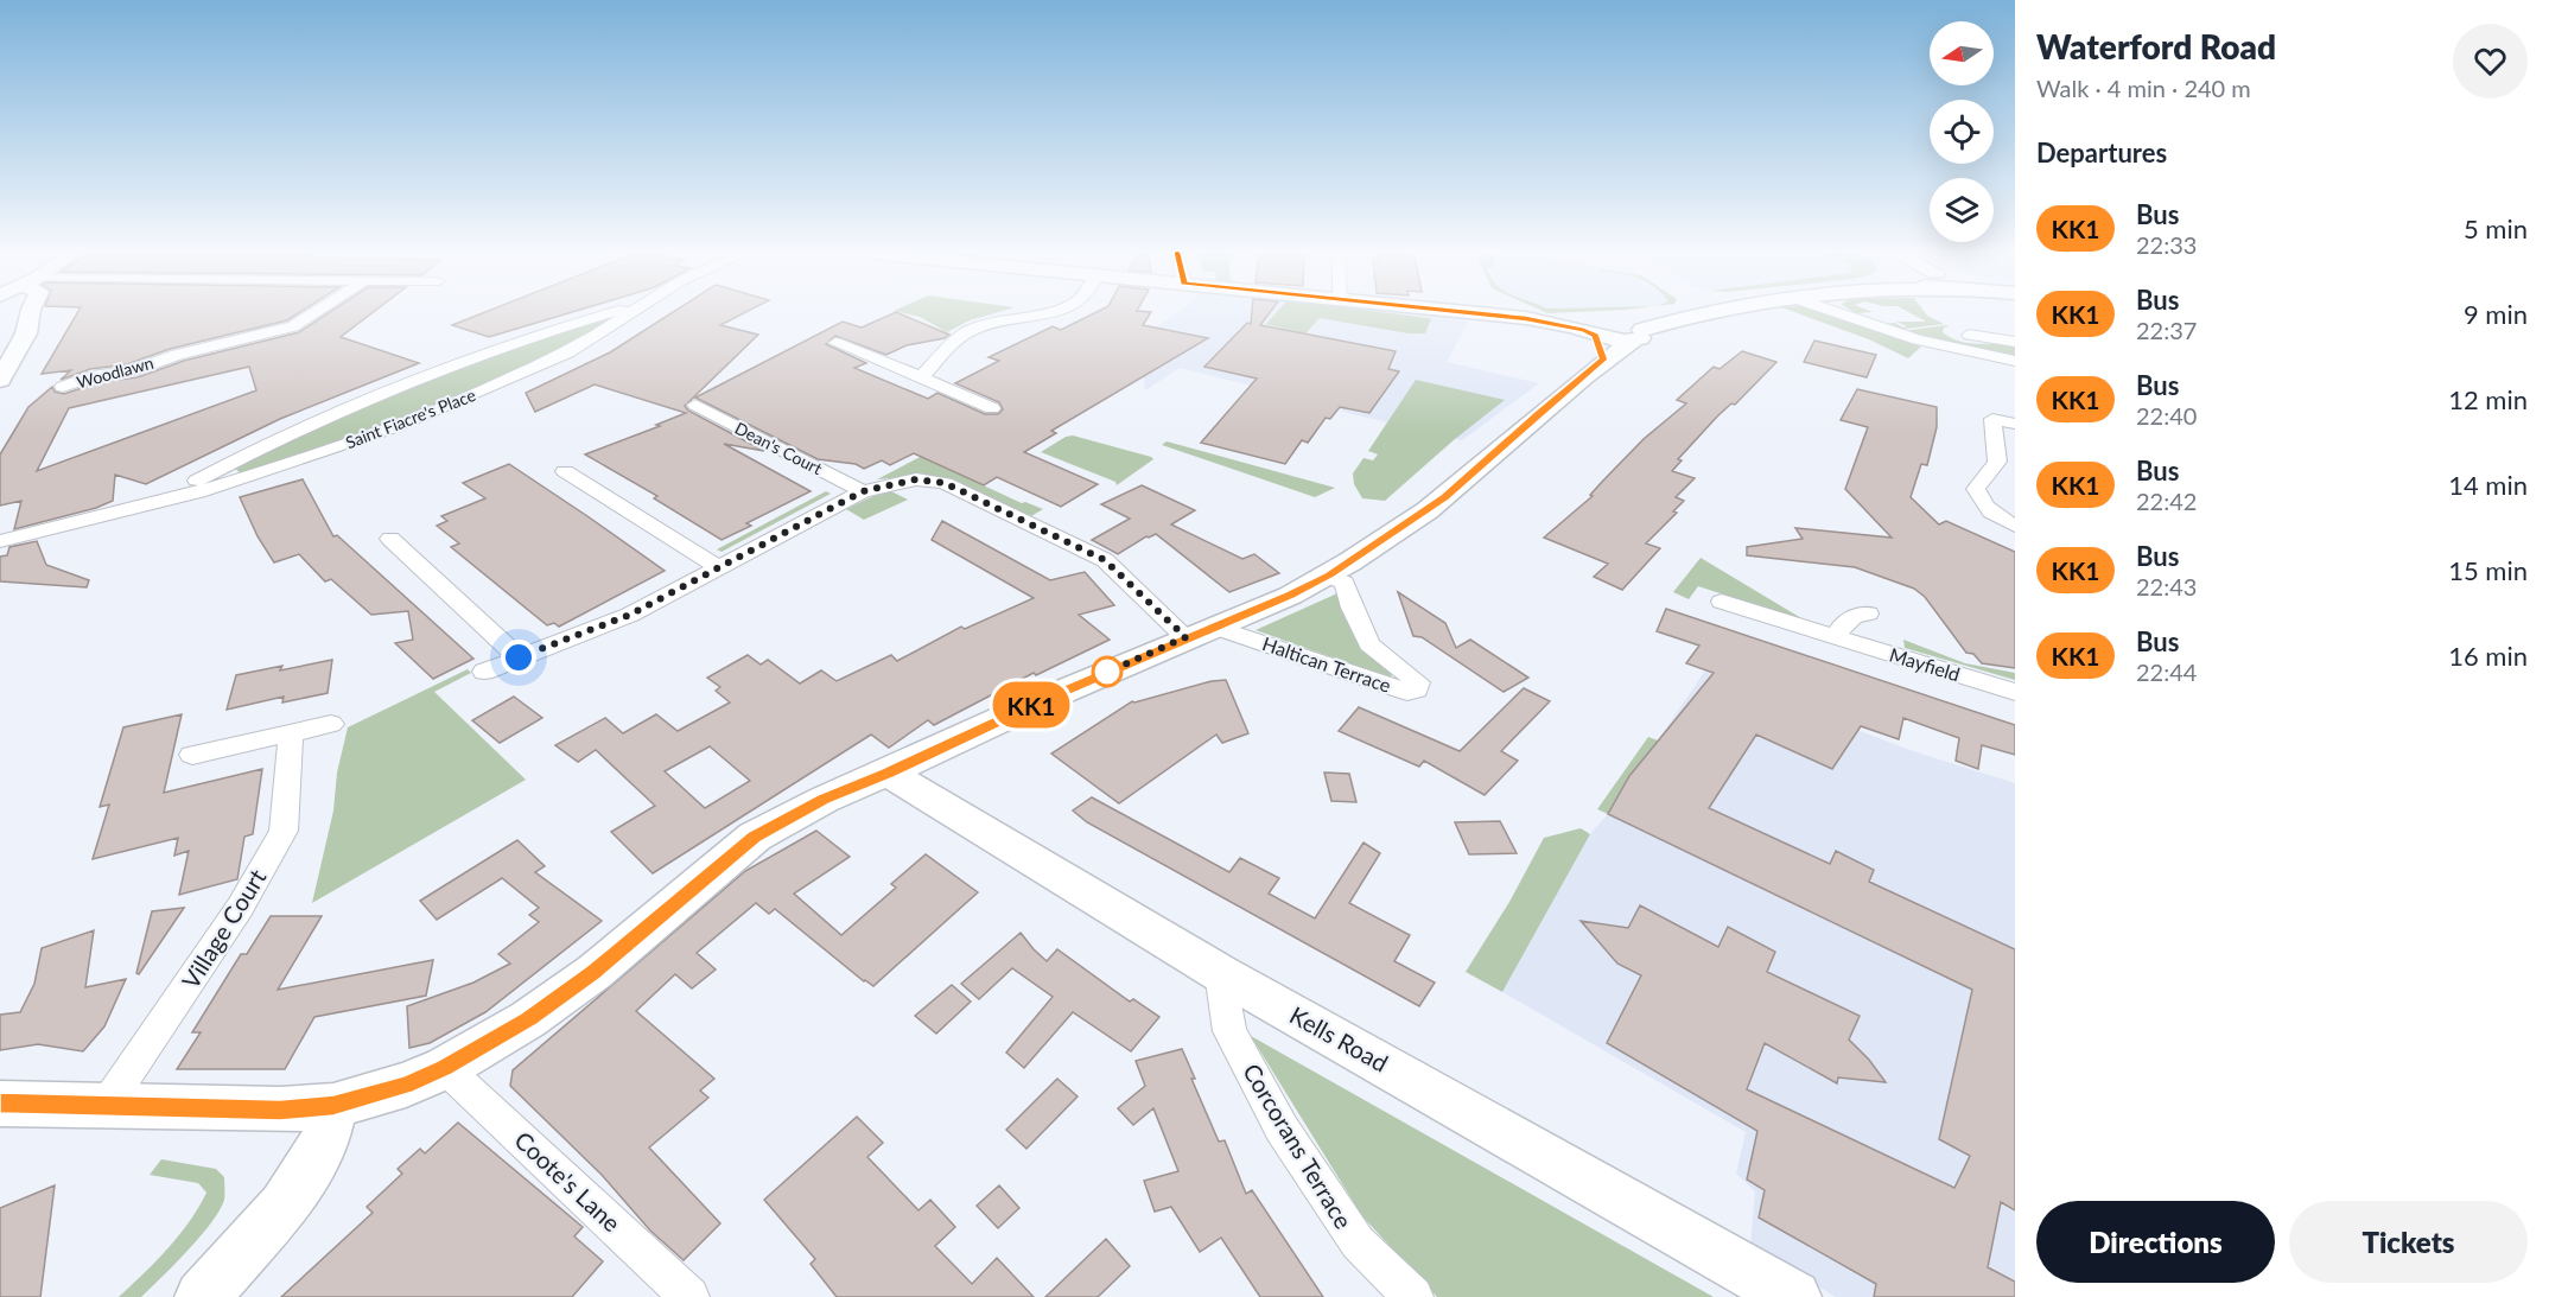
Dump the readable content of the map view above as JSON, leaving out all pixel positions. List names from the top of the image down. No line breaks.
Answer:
{"streets":{"main road":["Kells Road"],"street":["Woodlawn","Saint Fiacre's Place","Dean's Court","Haltican Terrace","Mayfield","Village Court","Corcorans Terrace","Coote's Lane"]},"crossings":[["Kells Road","Corcorans Terrace"]],"lines":["bus line KK1"],"north":"left","page":{"on_map":"KK1","heading":[["Waterford Road","Walk · 4 min · 240 m"],"Departures"],"list":[{"mark":"KK1","name":"Bus","note":"22:33","value":"5 min"},{"mark":"KK1","name":"Bus","note":"22:37","value":"9 min"},{"mark":"KK1","name":"Bus","note":"22:40","value":"12 min"},{"mark":"KK1","name":"Bus","note":"22:42","value":"14 min"},{"mark":"KK1","name":"Bus","note":"22:43","value":"15 min"},{"mark":"KK1","name":"Bus","note":"22:44","value":"16 min"}],"buttons":["Directions","Tickets"]}}
